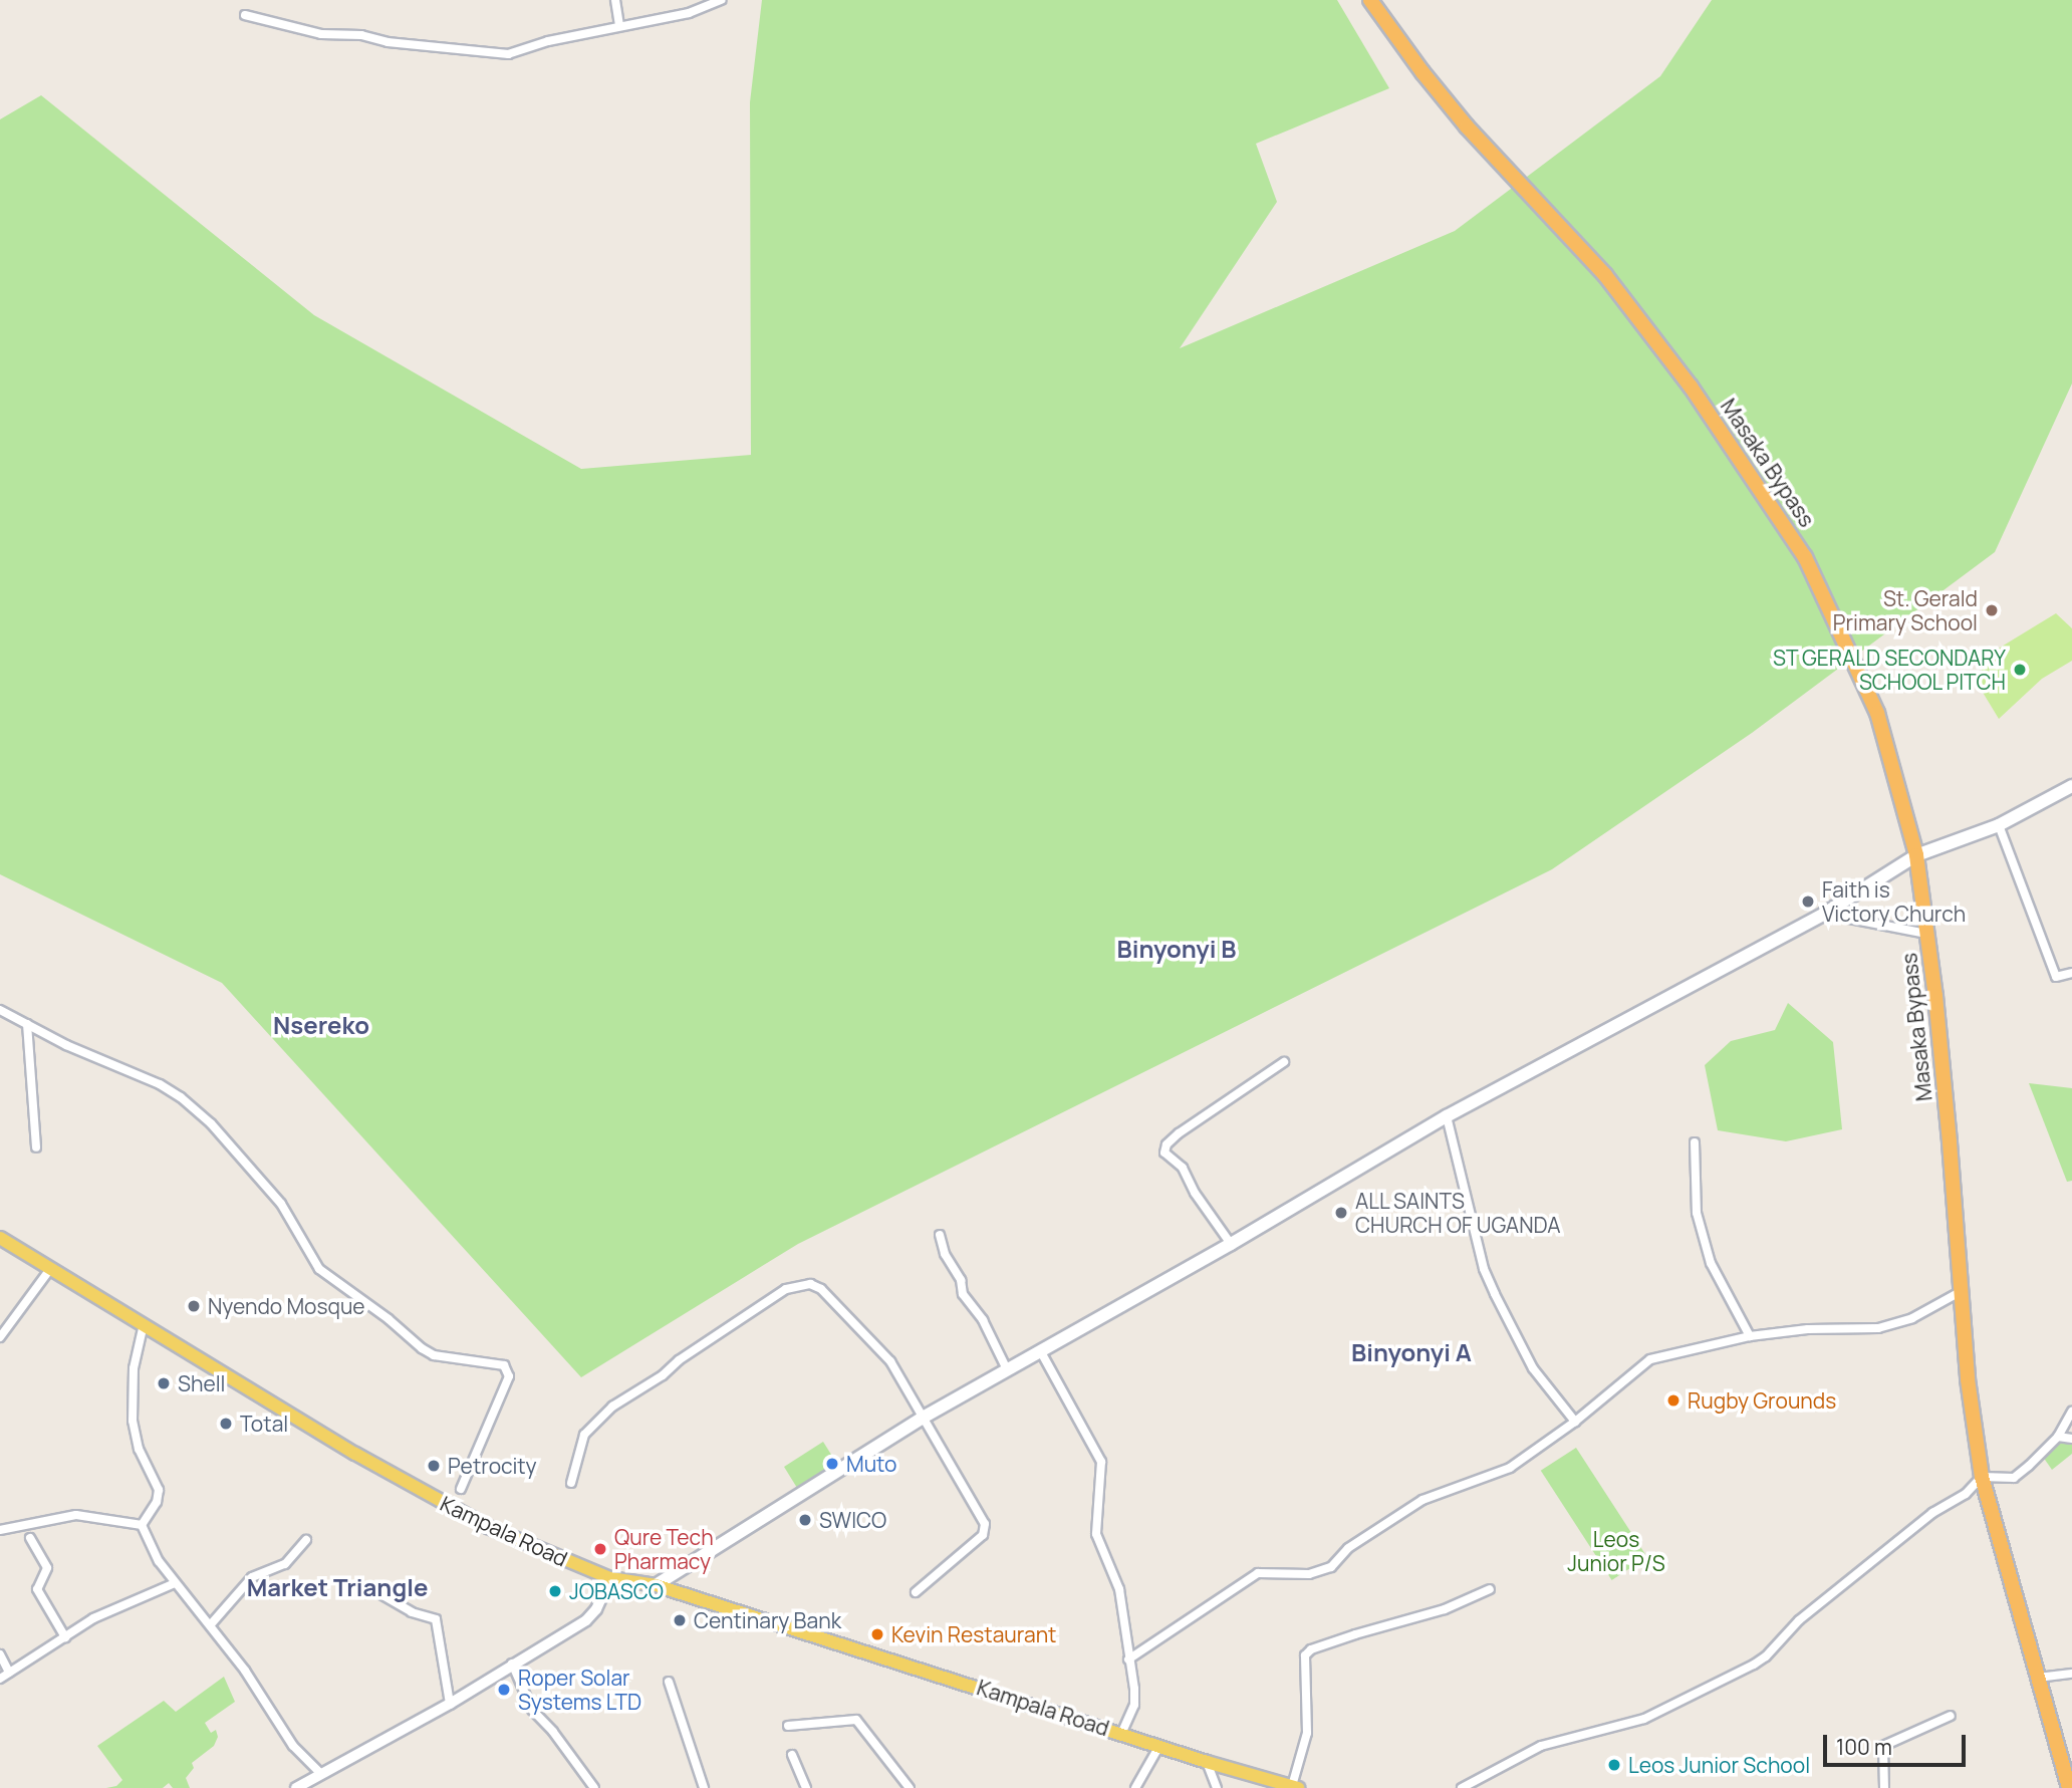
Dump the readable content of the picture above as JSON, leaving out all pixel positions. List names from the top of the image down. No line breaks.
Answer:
{"streets":{"highway":["Masaka Bypass"],"main road":["Kampala Road"]},"districts":["Binyonyi B","Nsereko","Binyonyi A","Market Triangle"],"parks":["Leos Junior P/S"],"places":["St. Gerald Primary School","ST GERALD SECONDARY SCHOOL PITCH","Faith is Victory Church","ALL SAINTS CHURCH OF UGANDA","Nyendo Mosque","Shell","Rugby Grounds","Total","Muto","Petrocity","SWICO","Qure Tech Pharmacy","JOBASCO","Centinary Bank","Kevin Restaurant","Roper Solar Systems LTD","Leos Junior School"],"scale_bar":"100 m"}
